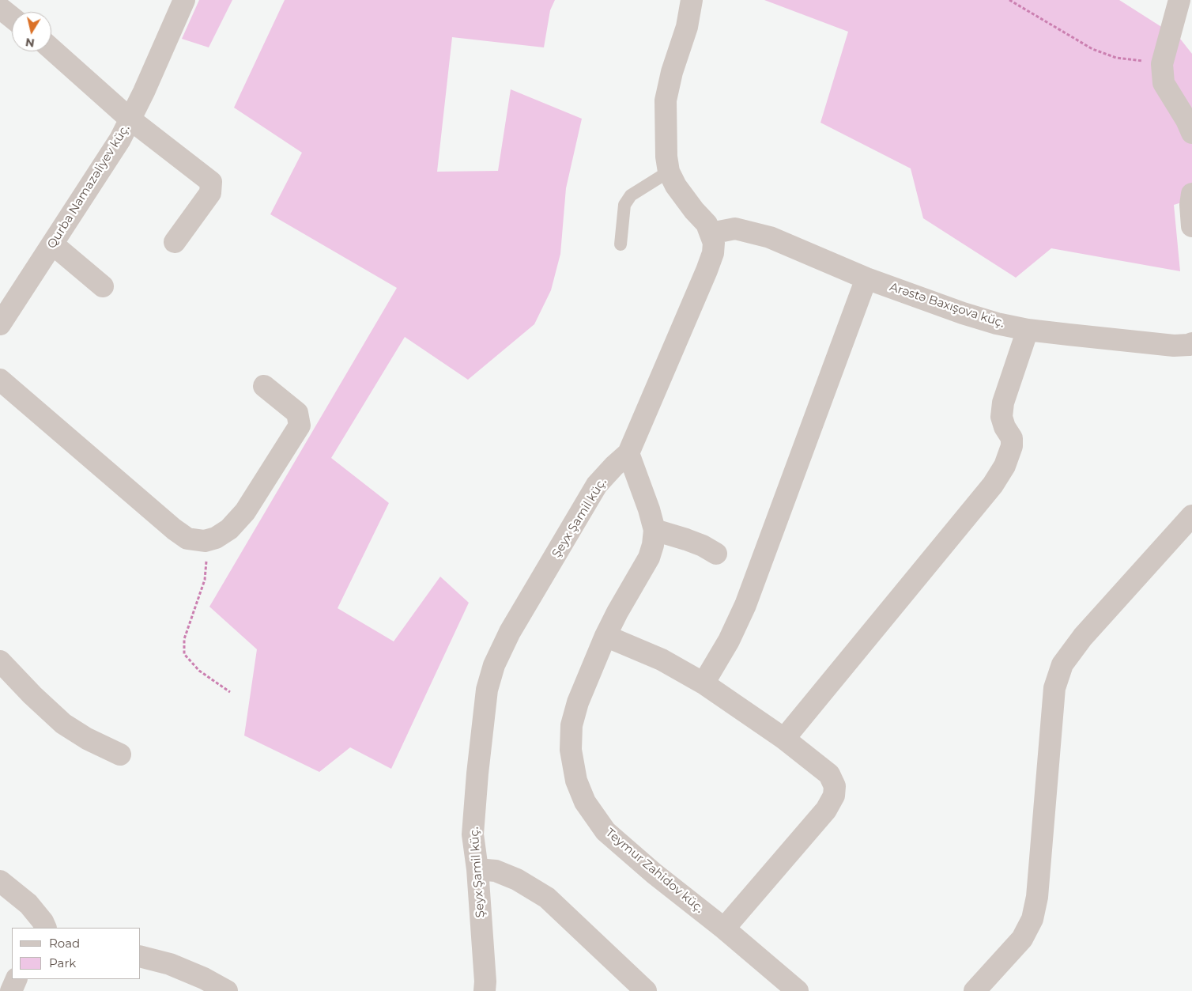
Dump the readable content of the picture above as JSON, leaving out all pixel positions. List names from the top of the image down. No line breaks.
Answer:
{"streets":{"street":["Qurba Namazəliyev küç.","Arəstə Baxışova küç.","Şeyx Şamil küç.","Teymur Zahidov küç."]},"crossings":[["Arəstə Baxışova küç.","Şeyx Şamil küç."],["Şeyx Şamil küç.","Teymur Zahidov küç."]],"legend":["Road","Park"],"north":"bottom"}
